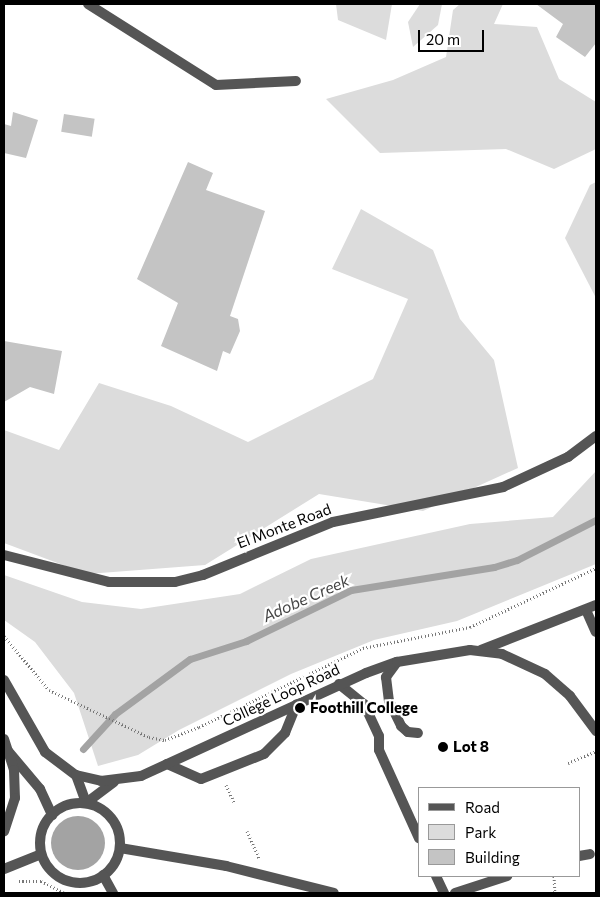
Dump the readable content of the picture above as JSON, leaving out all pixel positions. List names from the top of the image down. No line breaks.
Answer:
{"streets":{"street":["El Monte Road","College Loop Road"]},"water":["Adobe Creek"],"places":["Foothill College","Lot 8"],"legend":["Road","Park","Building"],"scale_bar":"20 m"}
